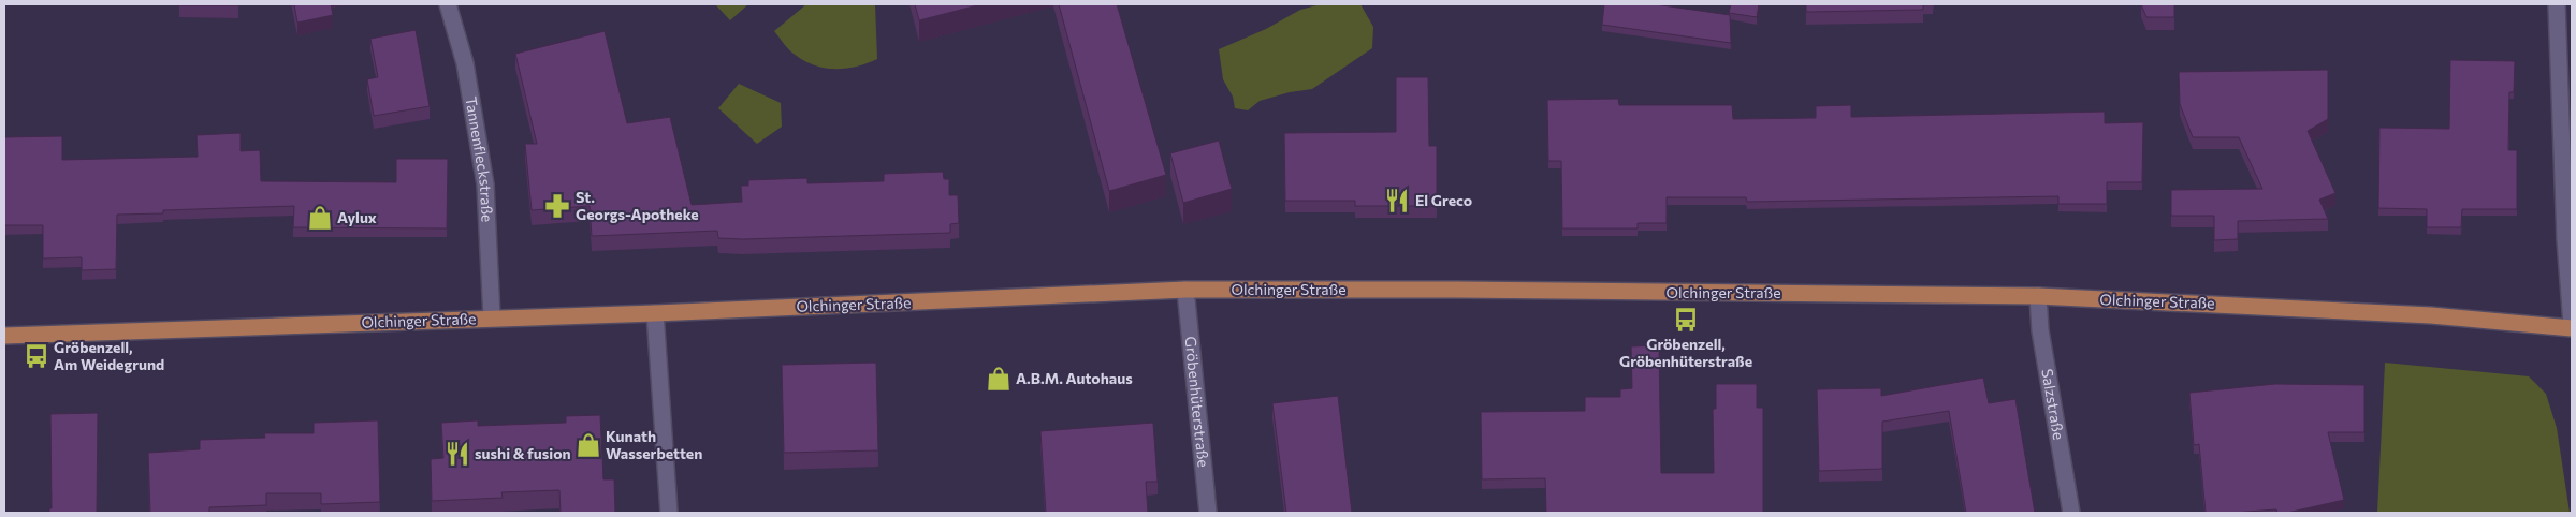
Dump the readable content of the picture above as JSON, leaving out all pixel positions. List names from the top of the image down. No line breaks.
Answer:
{"streets":{"main road":["Olchinger Straße"],"street":["Tannenfleckstraße","Gröbenhüterstraße","Salzstraße"]},"crossings":[["Tannenfleckstraße","Olchinger Straße"],["Olchinger Straße","Gröbenhüterstraße"],["Olchinger Straße","Salzstraße"]],"places":{"restaurant":["El Greco","sushi & fusion"],"pharmacy":["St. Georgs-Apotheke"],"shop":["Aylux","A.B.M. Autohaus","Kunath Wasserbetten"],"bus stop":["Gröbenzell, Gröbenhüterstraße","Gröbenzell, Am Weidegrund"]}}
